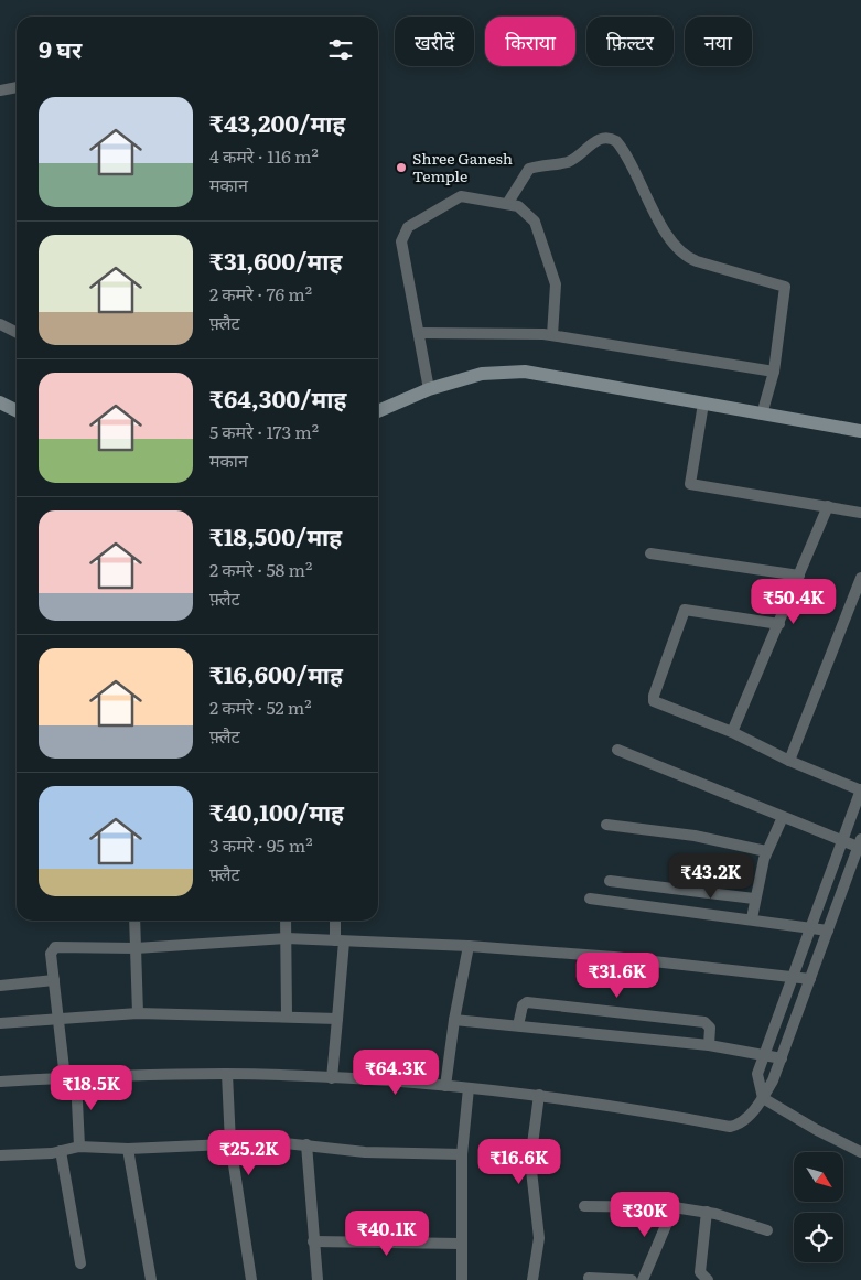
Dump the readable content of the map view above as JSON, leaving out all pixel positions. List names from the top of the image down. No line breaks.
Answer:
{"places":["Shree Ganesh Temple"],"north":"bottom right","page":{"chip":["खरीदें","किराया","फ़िल्टर","नया"],"heading":"9 घर","list":[{"name":"₹43,200/माह","note":"4 कमरे · 116 m² · मकान"},{"name":"₹31,600/माह","note":"2 कमरे · 76 m² · फ़्लैट"},{"name":"₹64,300/माह","note":"5 कमरे · 173 m² · मकान"},{"name":"₹18,500/माह","note":"2 कमरे · 58 m² · फ़्लैट"},{"name":"₹16,600/माह","note":"2 कमरे · 52 m² · फ़्लैट"},{"name":"₹40,100/माह","note":"3 कमरे · 95 m² · फ़्लैट"}],"price":["₹50.4K","₹43.2K","₹31.6K","₹64.3K","₹18.5K","₹25.2K","₹16.6K","₹30K","₹40.1K"]}}
